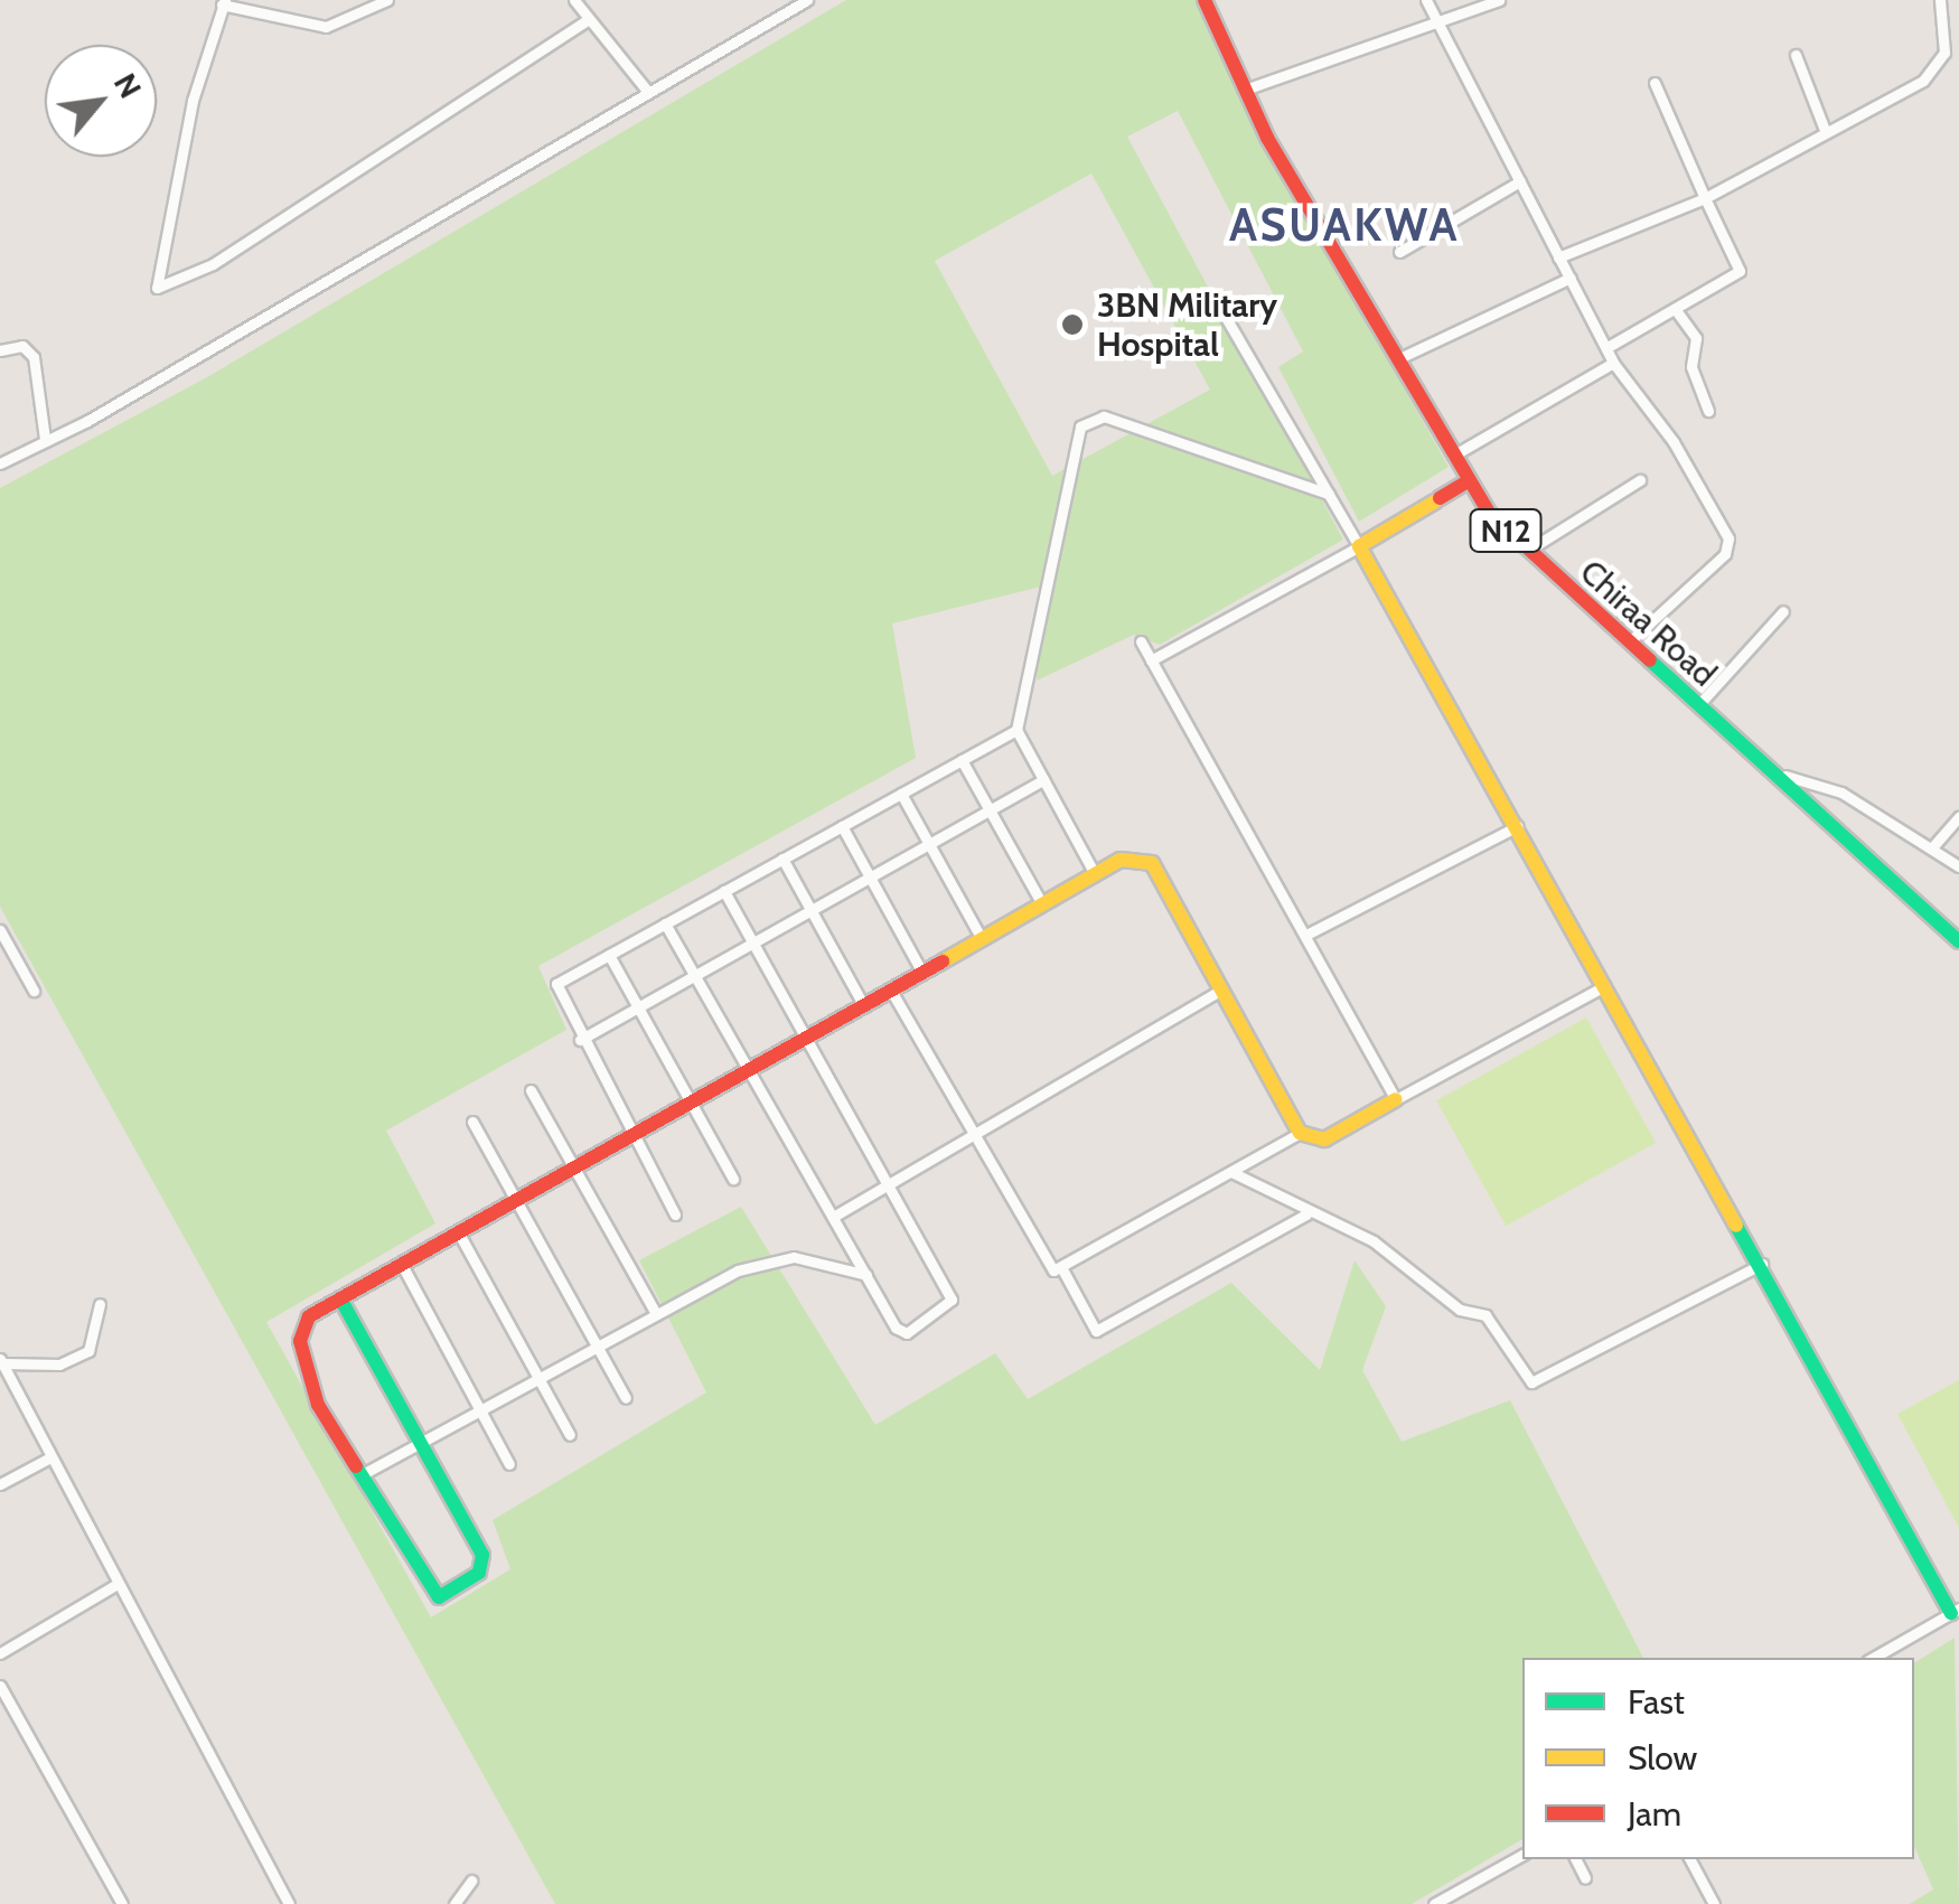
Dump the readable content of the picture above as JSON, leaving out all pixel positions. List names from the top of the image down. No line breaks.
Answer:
{"streets":{"main road":["N12","Chiraa Road"]},"districts":["ASUAKWA"],"places":["3BN Military Hospital"],"legend":["Fast","Slow","Jam"],"north":"top right"}
